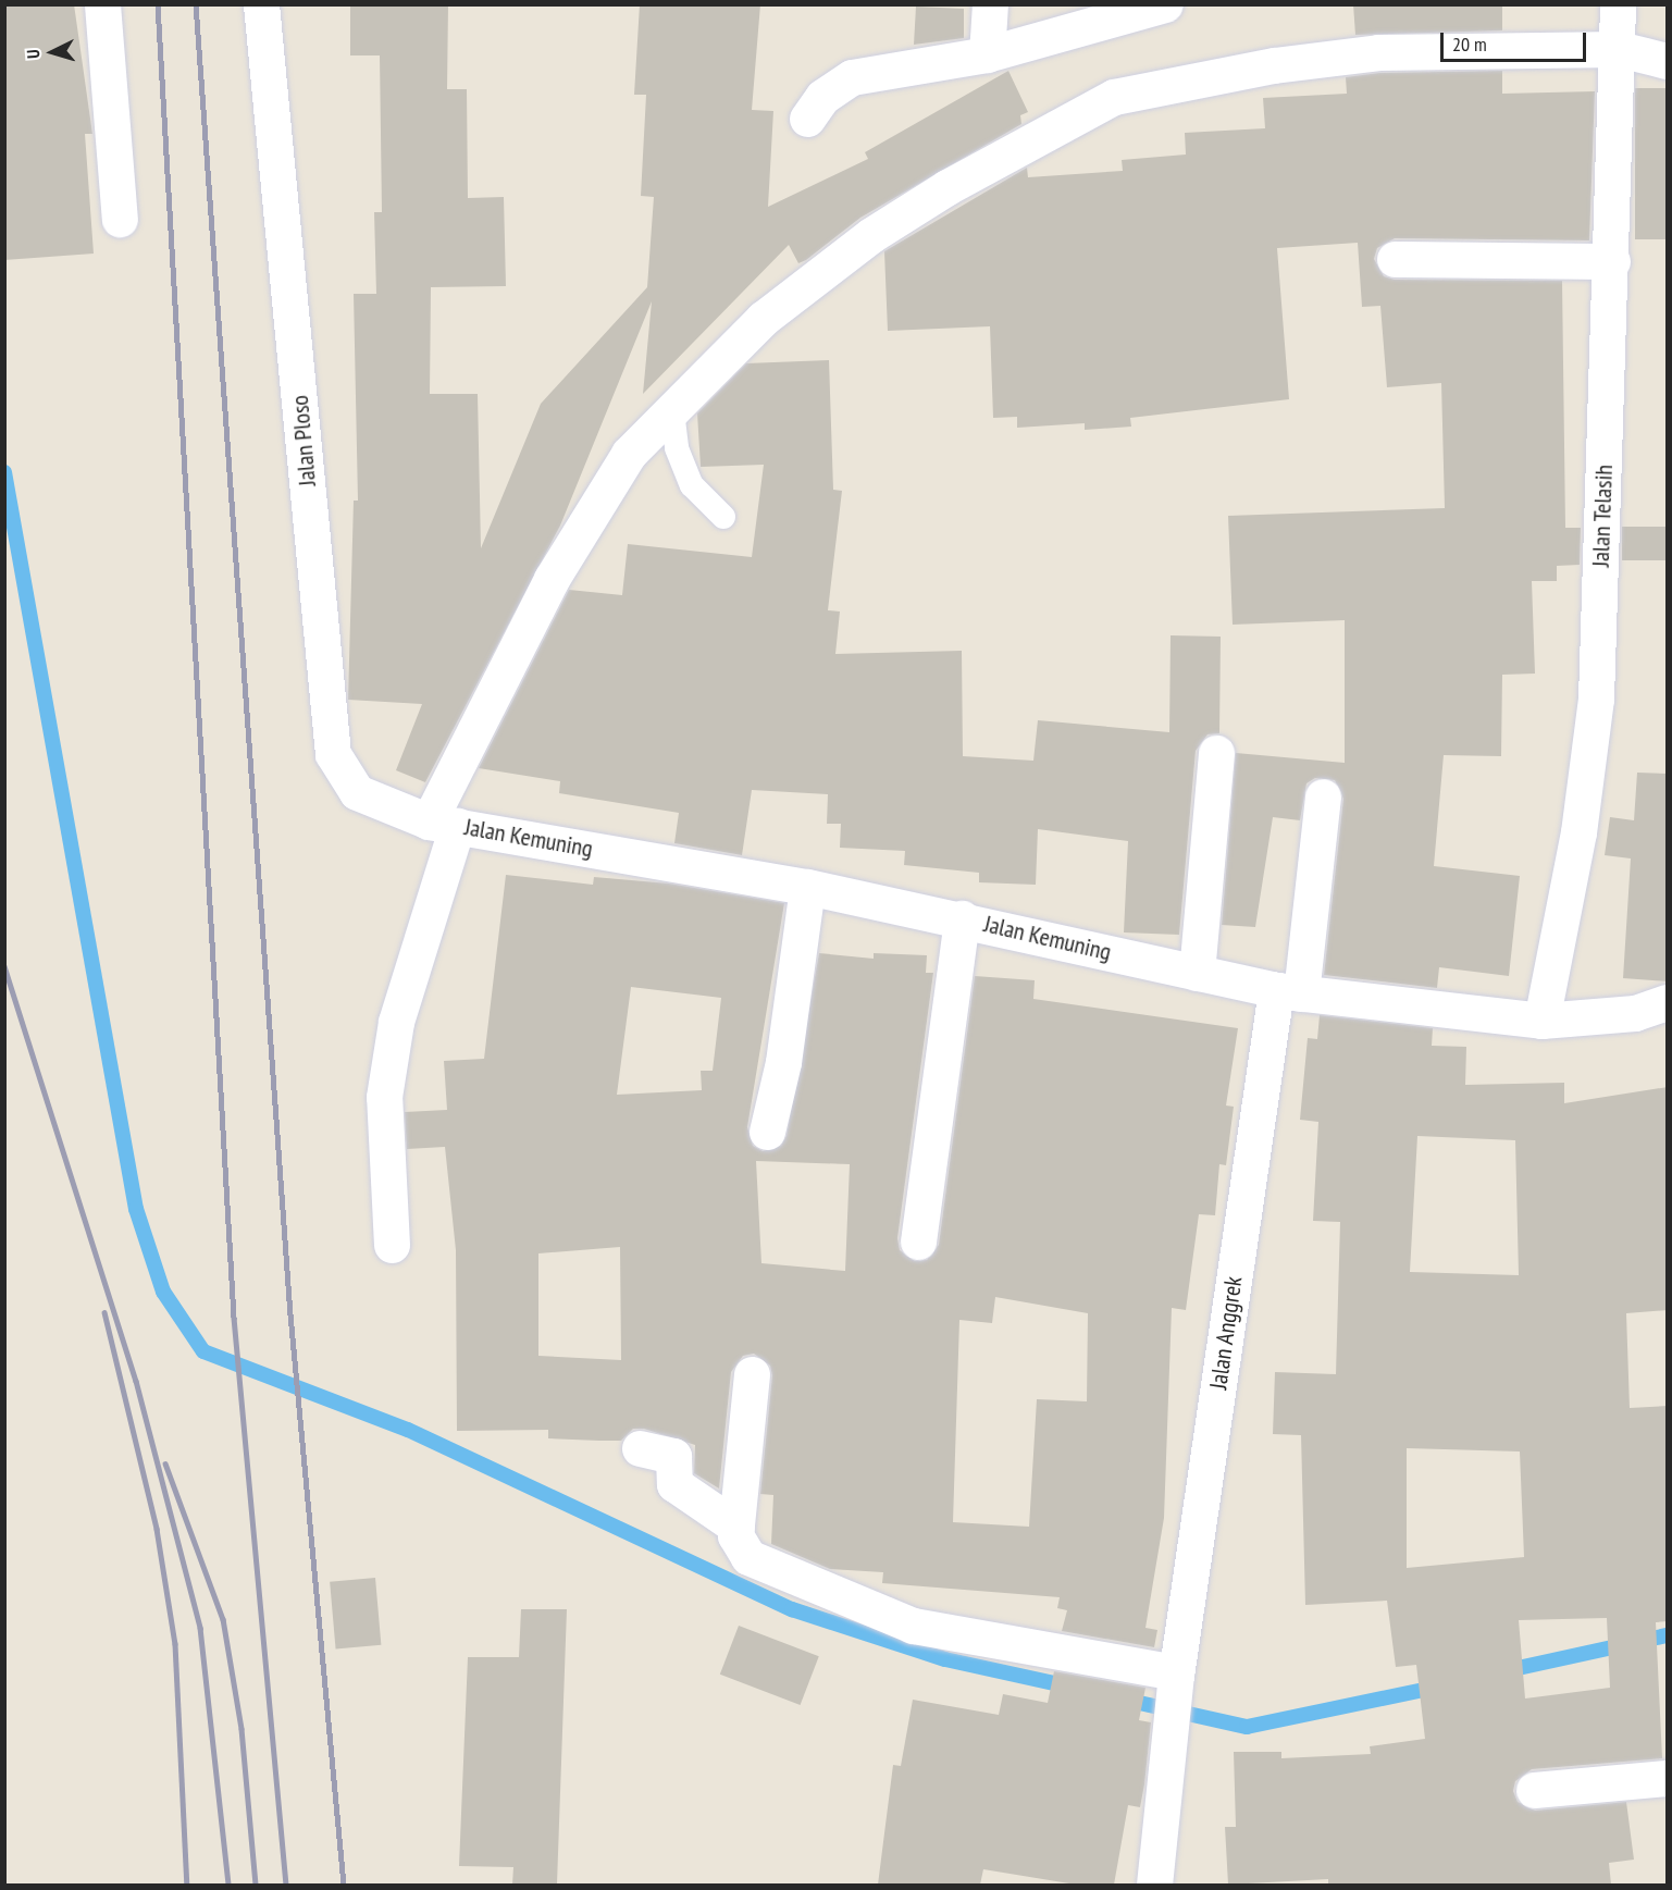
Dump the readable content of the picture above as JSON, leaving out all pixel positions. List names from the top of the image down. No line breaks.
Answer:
{"streets":{"street":["Jalan Ploso","Jalan Telasih","Jalan Kemuning","Jalan Anggrek"]},"crossings":[["Jalan Ploso","Jalan Kemuning"],["Jalan Telasih","Jalan Kemuning"],["Jalan Kemuning","Jalan Anggrek"]],"scale_bar":"20 m","north":"left"}
